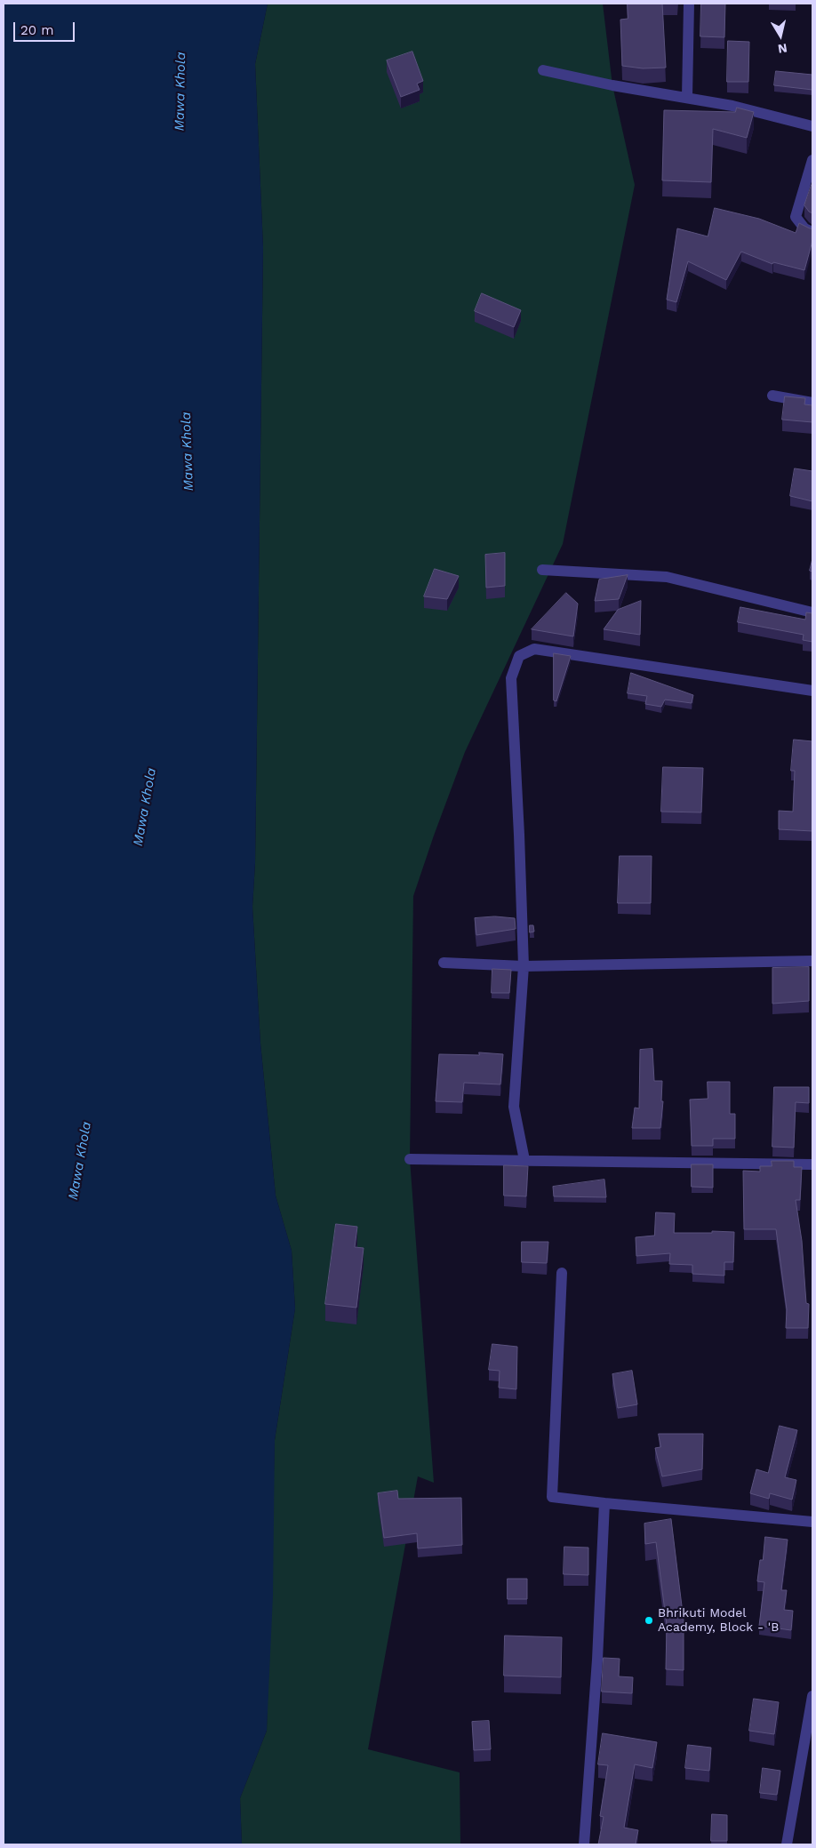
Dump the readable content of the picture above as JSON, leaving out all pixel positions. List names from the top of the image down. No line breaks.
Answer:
{"water":["Mawa Khola"],"places":["Bhrikuti Model Academy, Block - 'B"],"scale_bar":"20 m","north":"bottom"}
